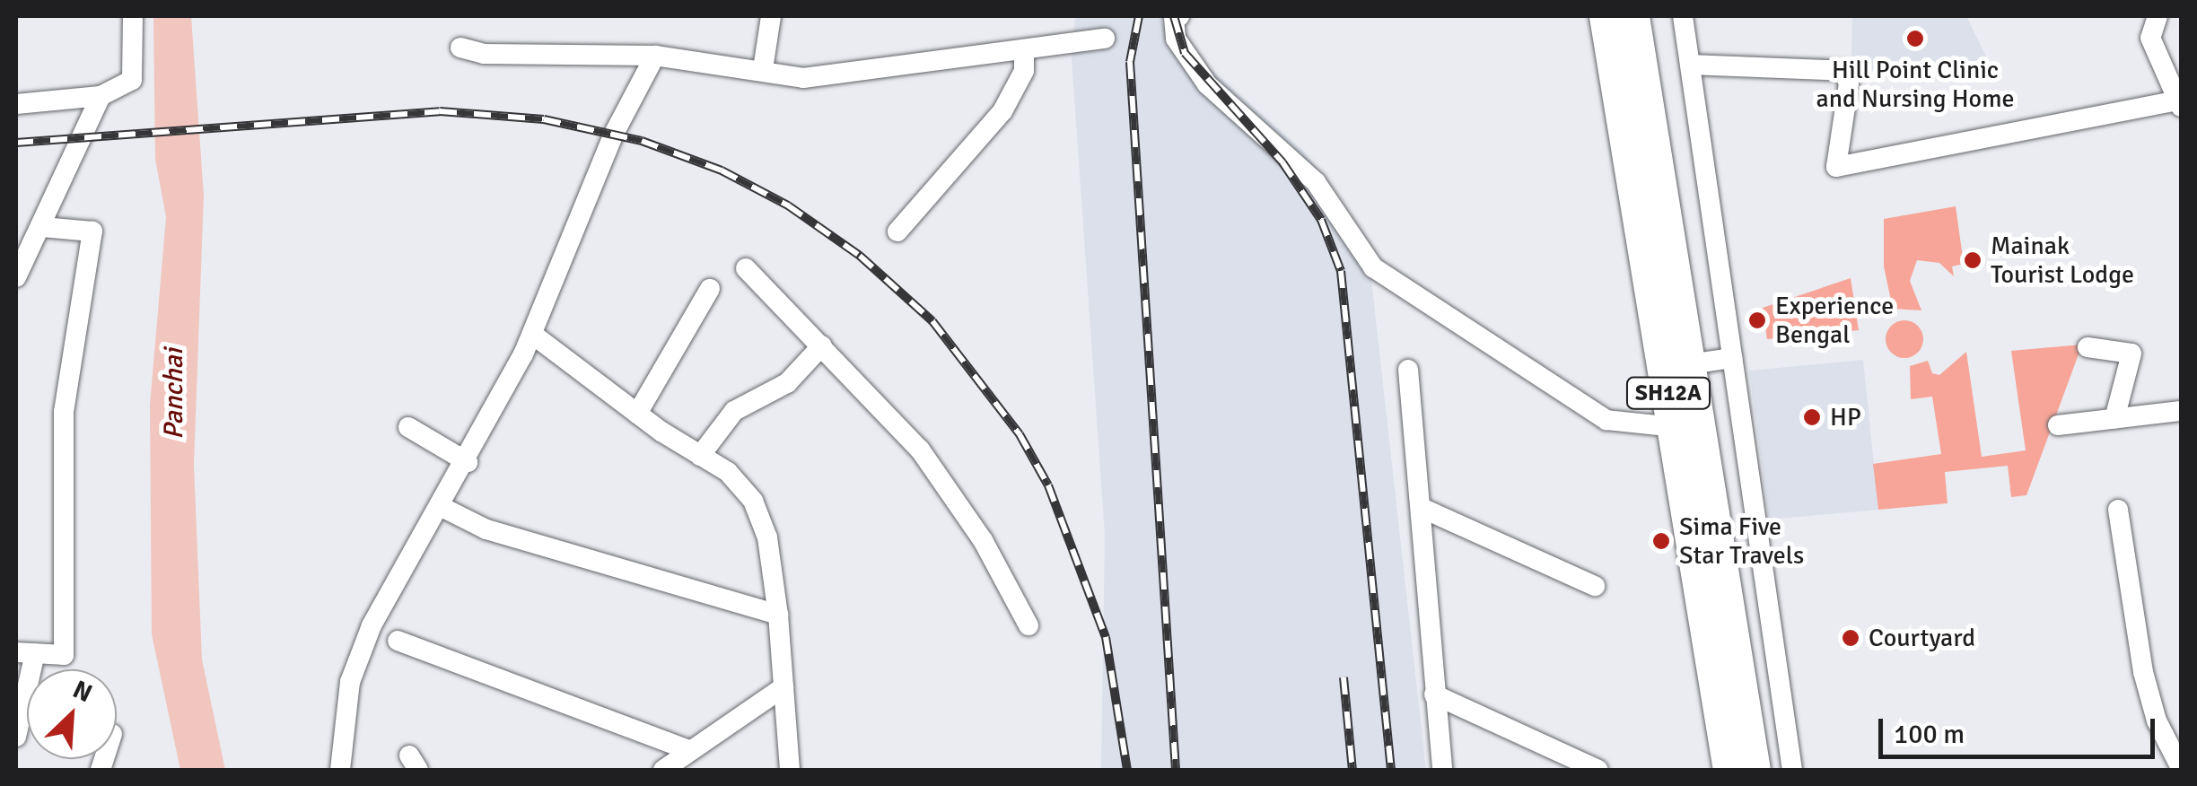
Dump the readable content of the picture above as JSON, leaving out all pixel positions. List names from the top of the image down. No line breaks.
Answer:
{"streets":{"main road":["SH12A"]},"water":["Panchai"],"places":["Hill Point Clinic and Nursing Home","Mainak Tourist Lodge","Experience Bengal","HP","Sima Five Star Travels","Courtyard"],"scale_bar":"100 m","north":"top right"}
